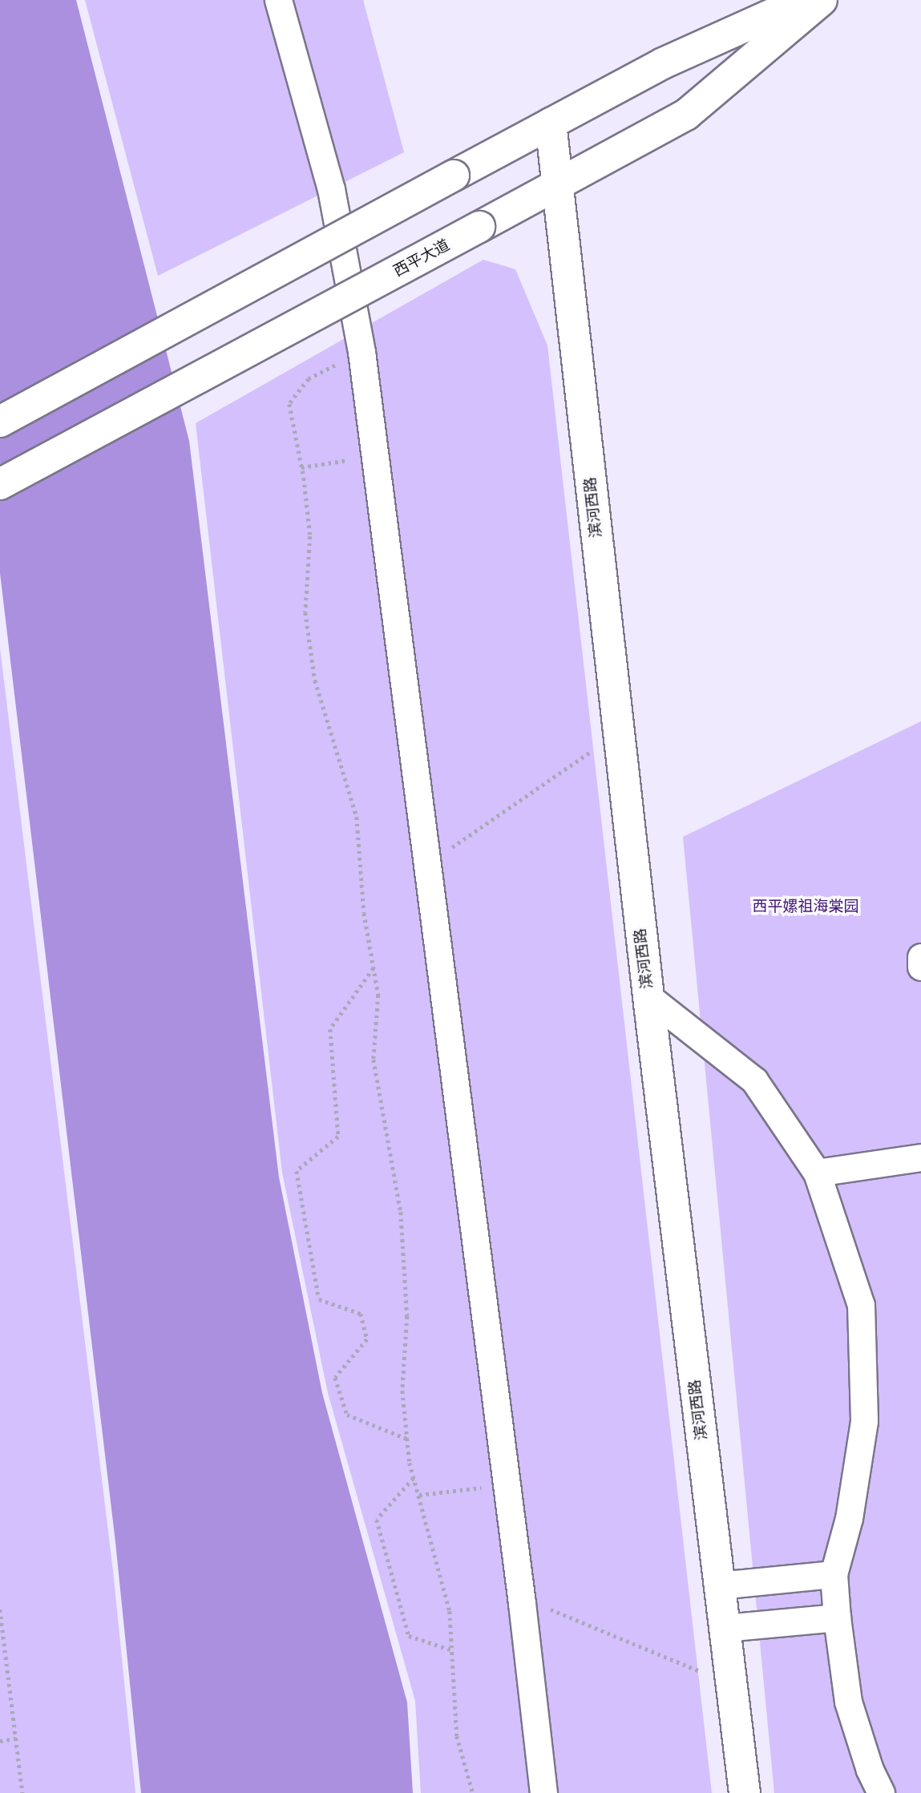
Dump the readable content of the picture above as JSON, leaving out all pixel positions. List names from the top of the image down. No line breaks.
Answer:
{"streets":{"main road":["西平大道","滨河西路"]},"crossings":[["西平大道","滨河西路"]],"parks":["西平嫘祖海棠园"]}
